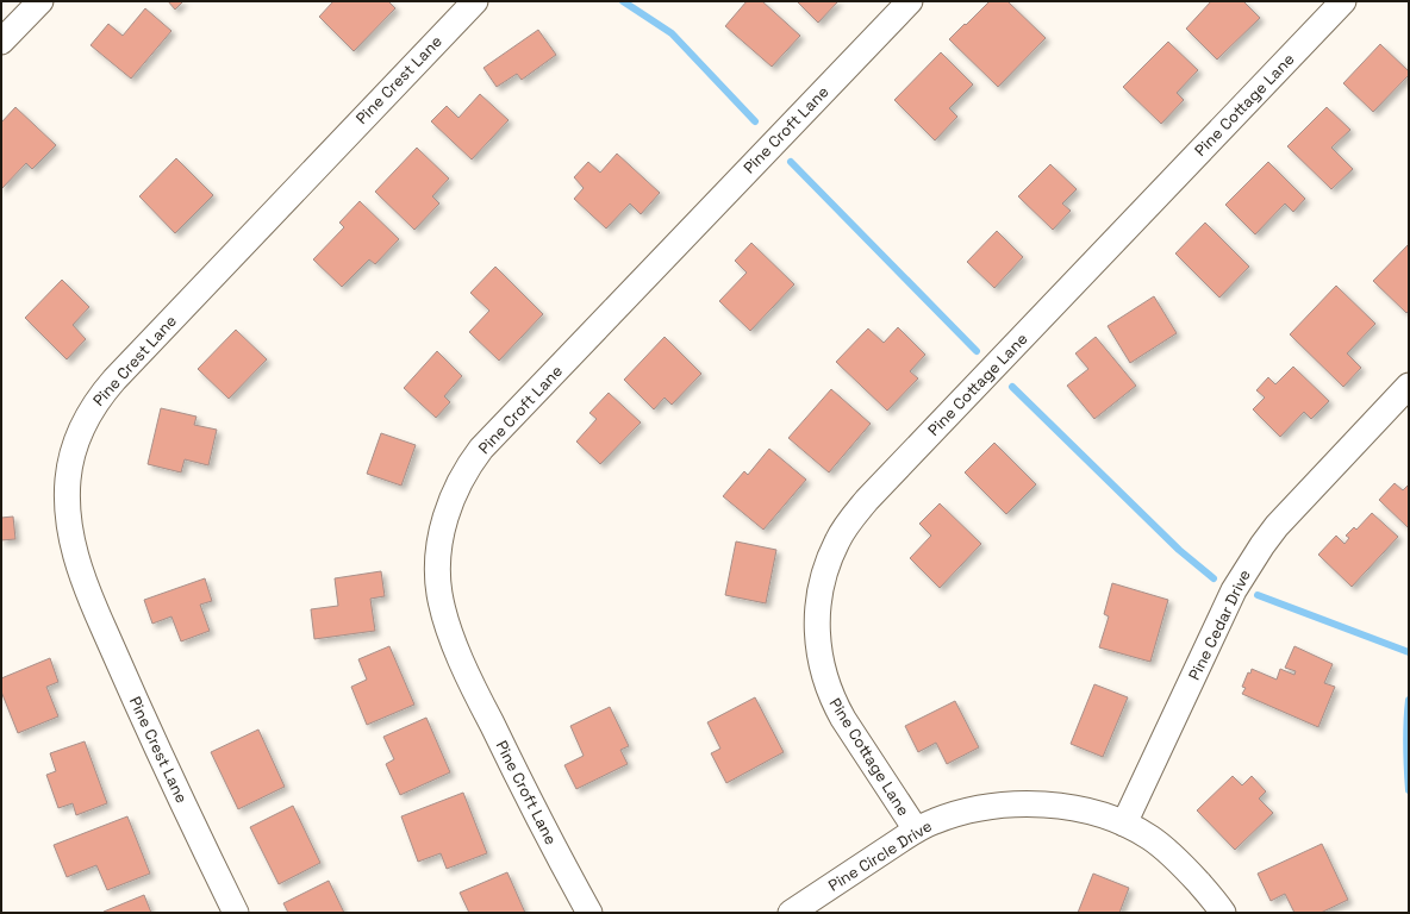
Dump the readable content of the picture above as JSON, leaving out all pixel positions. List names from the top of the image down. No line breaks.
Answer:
{"streets":{"street":["Pine Crest Lane","Pine Cottage Lane","Pine Croft Lane","Pine Cedar Drive","Pine Circle Drive"]},"crossings":[["Pine Cottage Lane","Pine Circle Drive"],["Pine Cedar Drive","Pine Circle Drive"]]}
